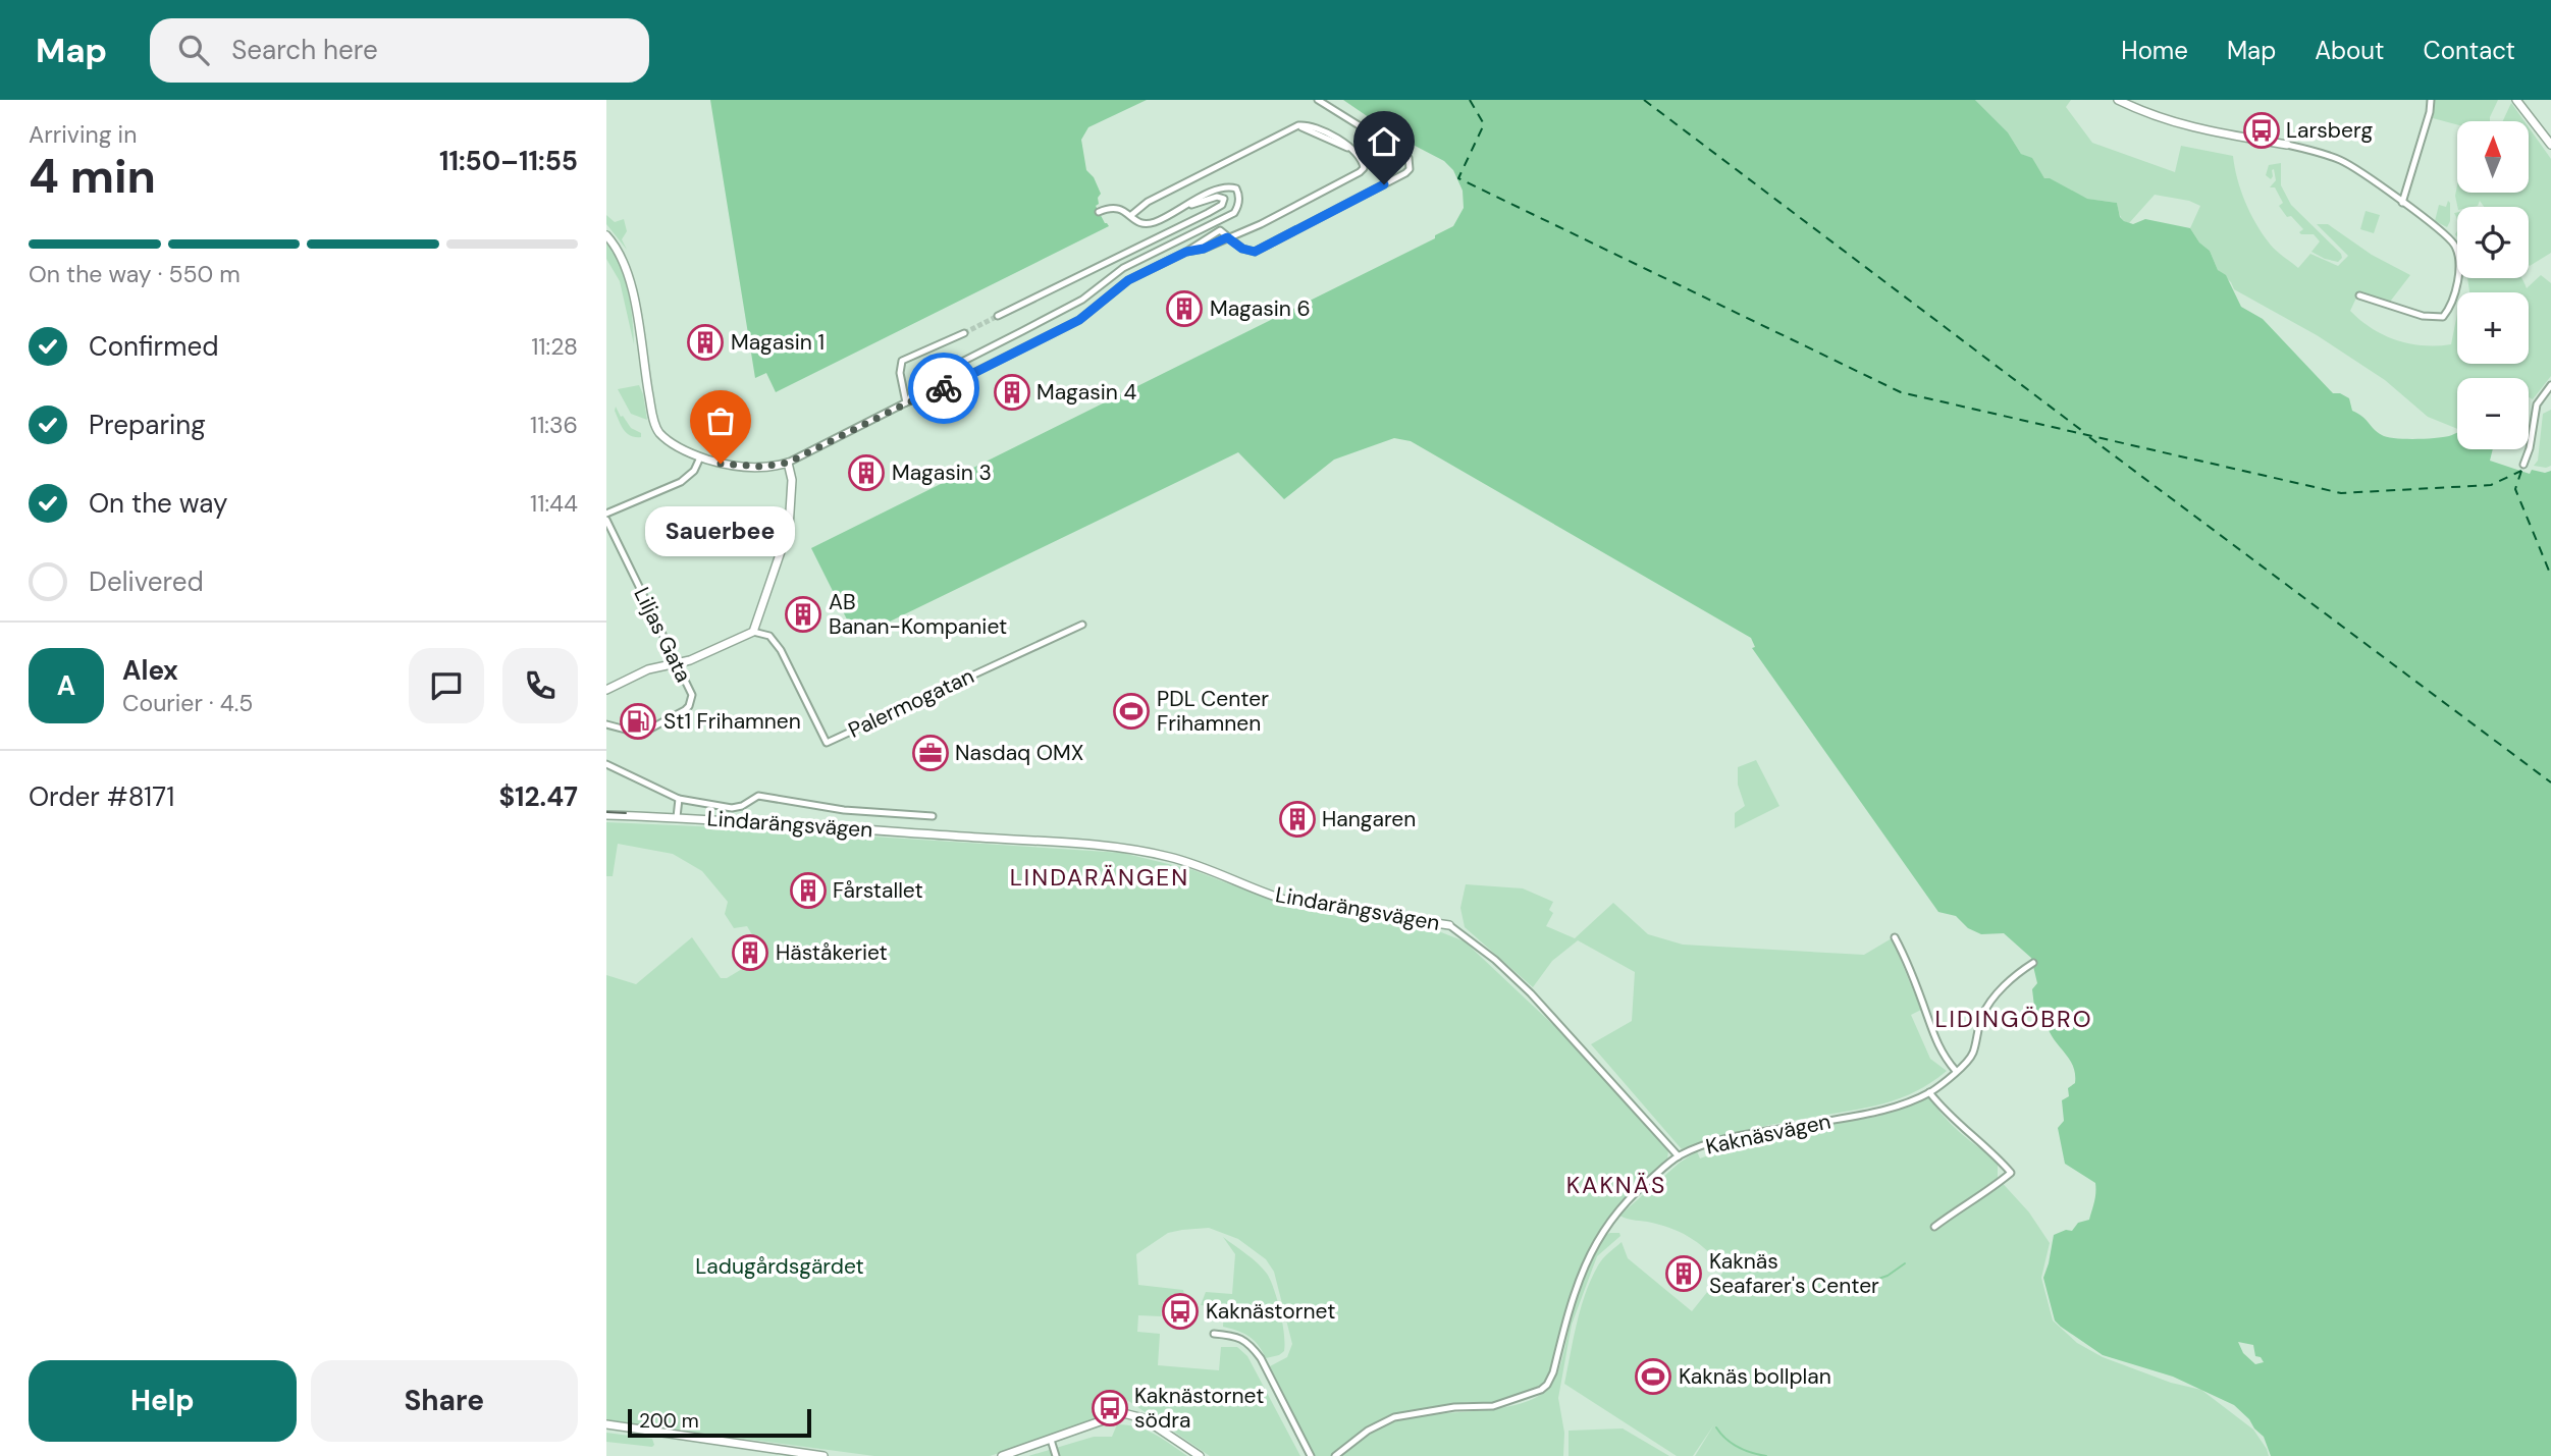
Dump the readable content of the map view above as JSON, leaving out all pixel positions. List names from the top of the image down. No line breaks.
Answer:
{"streets":{"street":["Liljas Gata","Palermogatan","Lindarängsvägen","Kaknäsvägen"]},"crossings":[["Lindarängsvägen","Kaknäsvägen"]],"districts":["LINDARÄNGEN","LIDINGÖBRO","KAKNÄS"],"parks":["Ladugårdsgärdet"],"places":{"bus stop":["Larsberg","Kaknästornet","Kaknästornet södra"],"building":["Magasin 6","Magasin 1","Magasin 4","Magasin 3","AB Banan-Kompaniet","Hangaren","Fårstallet","Häståkeriet","Kaknäs Seafarer's Center"],"other":["Sauerbee"],"sports":["PDL Center Frihamnen","Kaknäs bollplan"],"fuel station":["St1 Frihamnen"],"office":["Nasdaq OMX"]},"scale_bar":"200 m","north":"top","page":{"header":"Map","search":"Search here","nav":["Home","Map","About","Contact"],"heading":["4 min","Arriving in","11:50–11:55"],"panel":["Alex","Courier · 4.5","Order #8171","$12.47"],"map_buttons":["+","−"],"bar":"On the way · 550 m","list":[["Confirmed","11:28"],["Preparing","11:36"],["On the way","11:44"],"Delivered"],"bubble":"Sauerbee","round":"A","buttons":["Help","Share"],"scale":"200 m"}}
